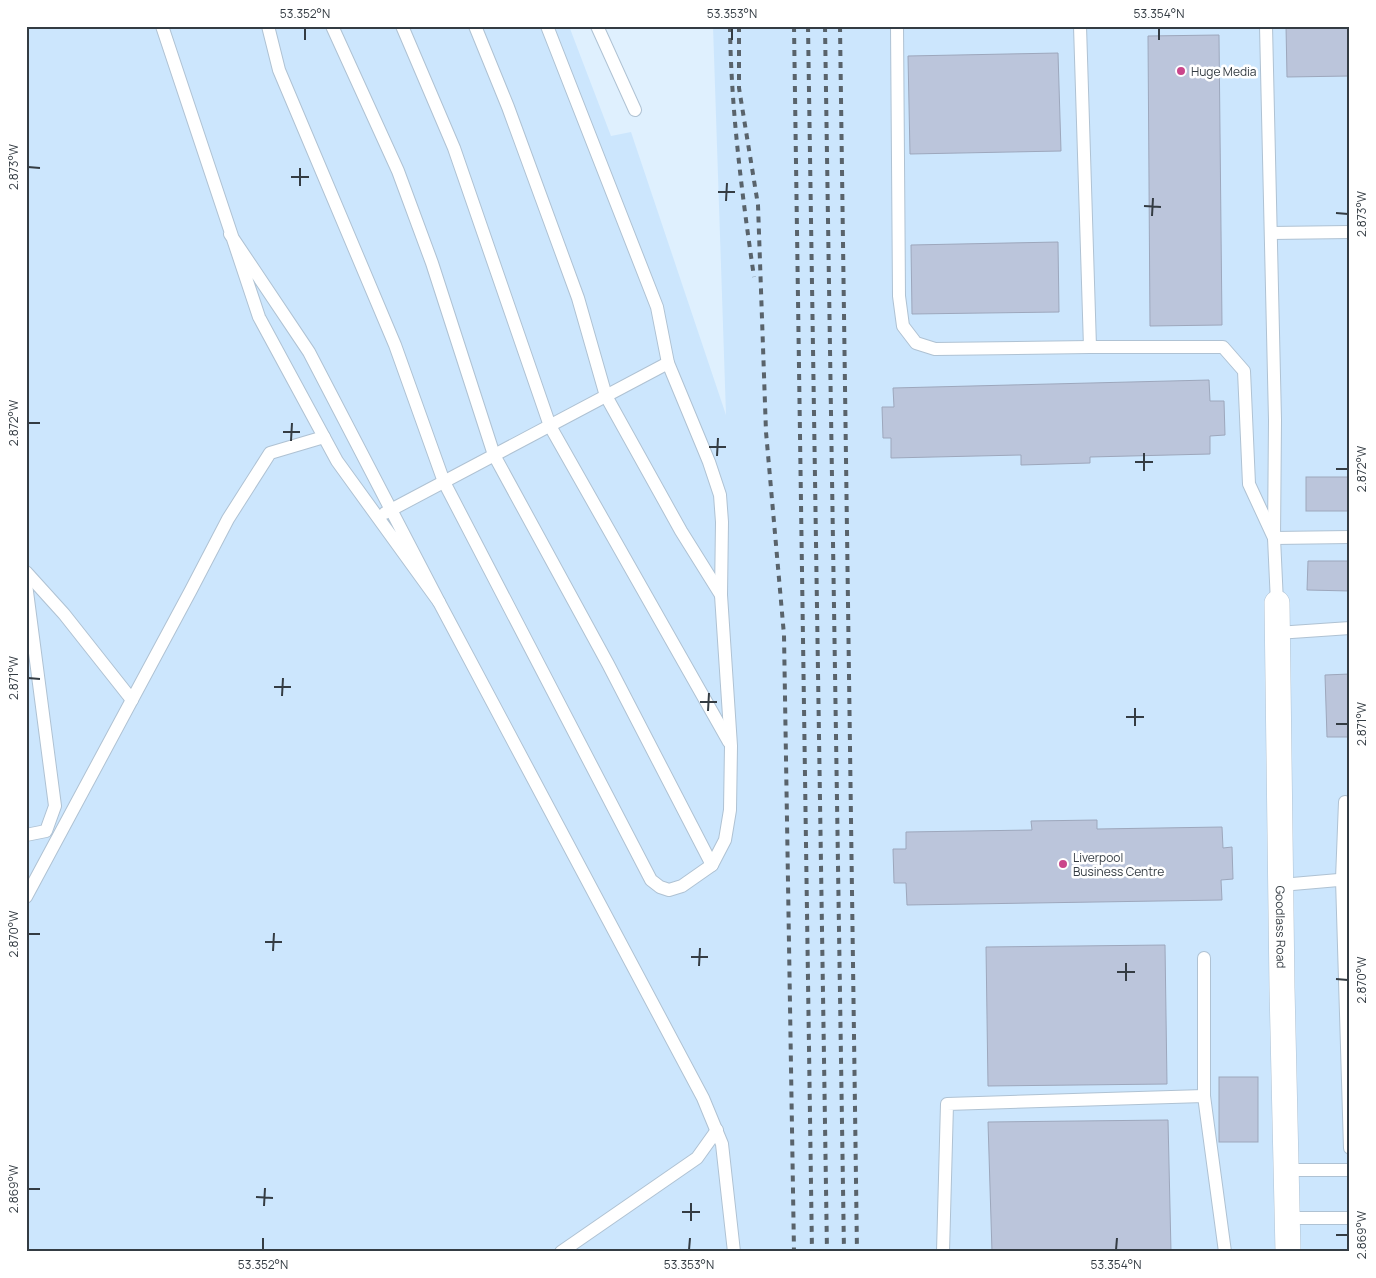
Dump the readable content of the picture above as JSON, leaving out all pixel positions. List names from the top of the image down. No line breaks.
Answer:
{"streets":{"street":["Goodlass Road"]},"places":["Huge Media","Liverpool Business Centre"],"coordinates":["53.352°N","53.353°N","53.354°N","2.873°W","2.872°W","2.871°W","2.870°W","2.869°W"]}
